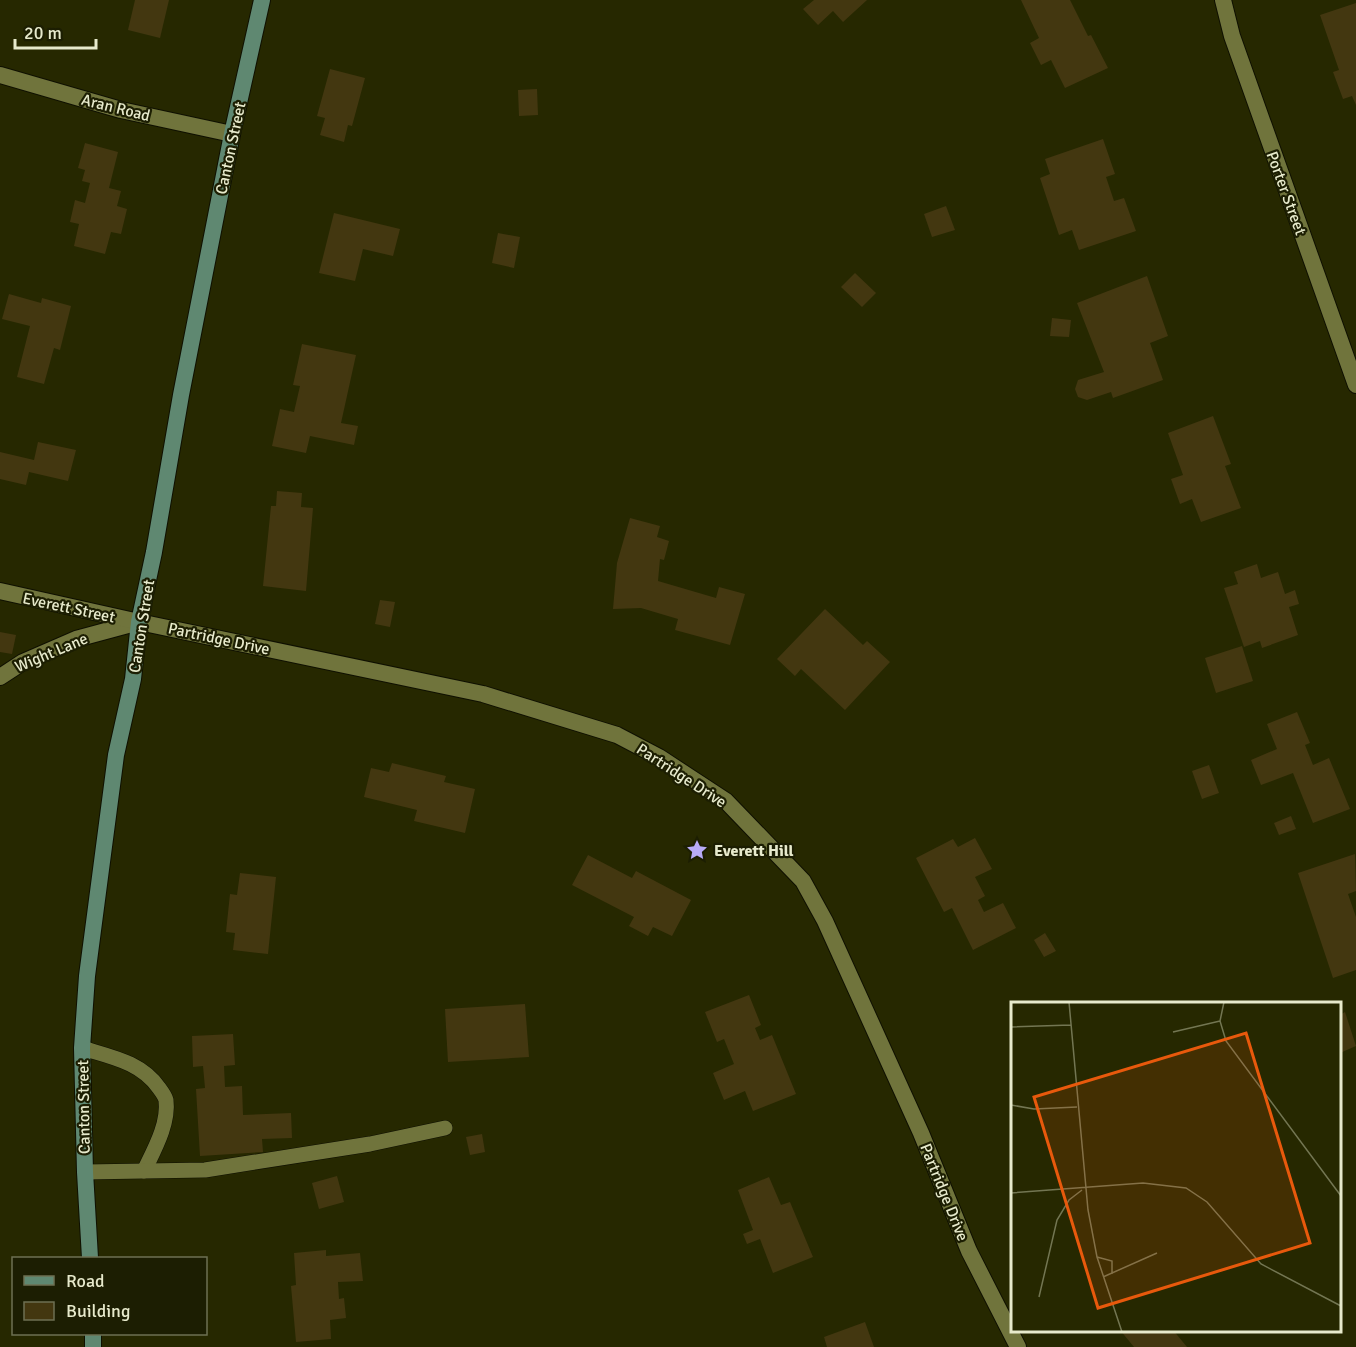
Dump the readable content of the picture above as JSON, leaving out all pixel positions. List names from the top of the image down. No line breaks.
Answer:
{"streets":{"main road":["Canton Street"],"street":["Aran Road","Porter Street","Everett Street","Partridge Drive","Wight Lane"]},"crossings":[["Aran Road","Canton Street"],["Canton Street","Everett Street"],["Canton Street","Partridge Drive"],["Canton Street","Wight Lane"],["Everett Street","Partridge Drive"],["Everett Street","Wight Lane"],["Partridge Drive","Wight Lane"]],"places":{"place":["Everett Hill"]},"legend":["Road","Building"],"scale_bar":"20 m"}
